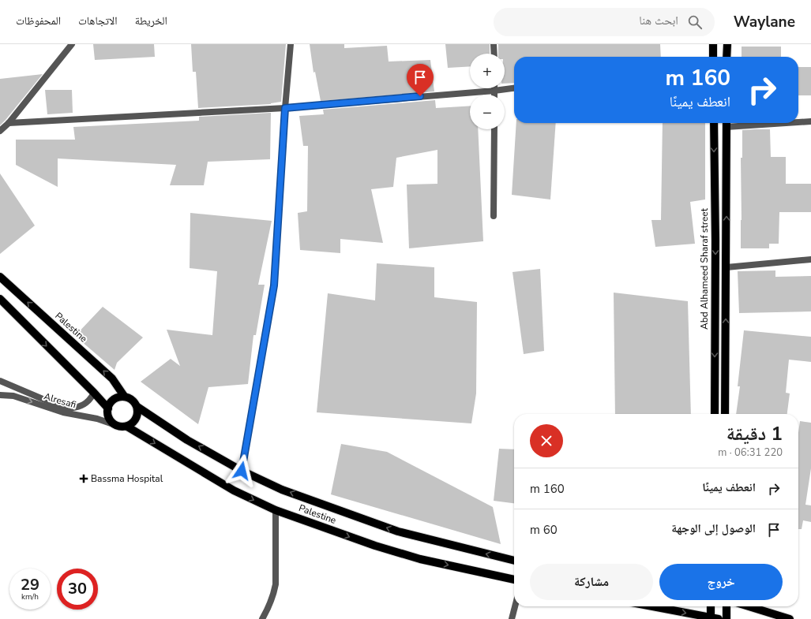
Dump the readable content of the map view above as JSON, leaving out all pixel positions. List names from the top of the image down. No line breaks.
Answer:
{"streets":{"main road":["Abd Alhameed Sharaf street","Palestine"],"street":["Alresafi"]},"crossings":[["Palestine","Alresafi"]],"one_way":["Alresafi"],"places":{"health":["Bassma Hospital"]},"page":{"header":"Waylane","search":"ابحث هنا","nav":["الخريطة","الاتجاهات","المحفوظات"],"map_buttons":["+","−"],"turn":["160 m","انعطف يمينًا"],"heading":["1 دقيقة","220 m · 06:31"],"list":[{"name":"انعطف يمينًا","value":"160 m"},{"name":"الوصول إلى الوجهة","value":"60 m"}],"buttons":["خروج","مشاركة"],"speed":"29 km/h","limit":"30"}}
